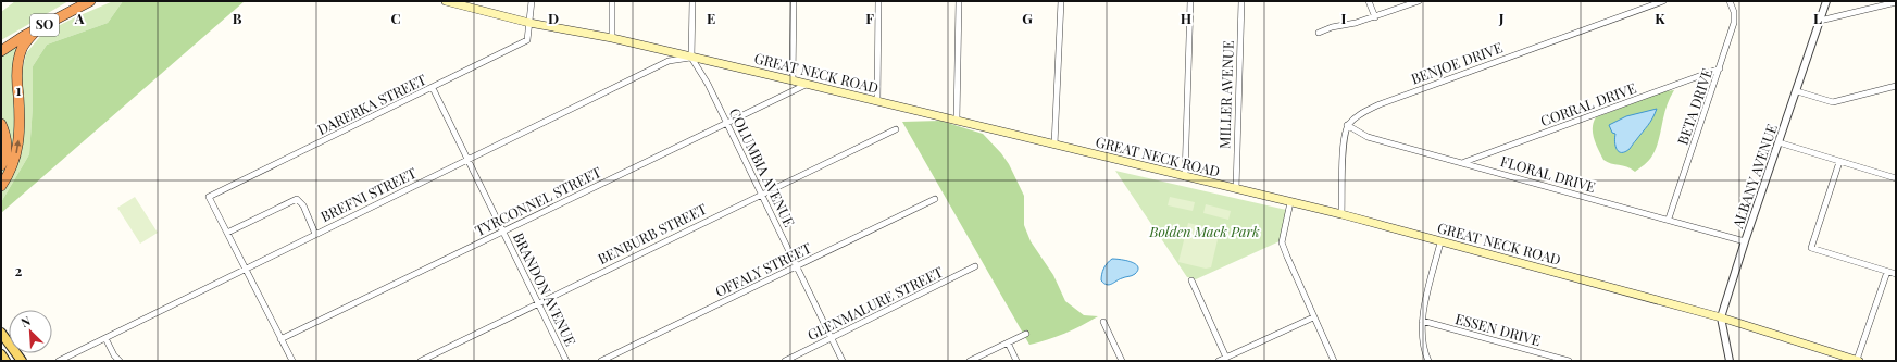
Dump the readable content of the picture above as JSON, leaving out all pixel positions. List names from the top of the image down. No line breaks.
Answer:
{"streets":{"highway":["SO"],"main road":["GREAT NECK ROAD"],"street":["BENJOE DRIVE","MILLER AVENUE","DARERKA STREET","CORRAL DRIVE","BETA DRIVE","COLUMBIA AVENUE","FLORAL DRIVE","ALBANY AVENUE","BREFNI STREET","TYRCONNEL STREET","BENBURB STREET","OFFALY STREET","BRANDON AVENUE","GLENMALURE STREET","ESSEN DRIVE"]},"crossings":[["BENJOE DRIVE","FLORAL DRIVE"],["GREAT NECK ROAD","MILLER AVENUE"],["GREAT NECK ROAD","DARERKA STREET"],["GREAT NECK ROAD","COLUMBIA AVENUE"],["GREAT NECK ROAD","ALBANY AVENUE"],["GREAT NECK ROAD","BREFNI STREET"],["GREAT NECK ROAD","TYRCONNEL STREET"],["DARERKA STREET","BRANDON AVENUE"],["CORRAL DRIVE","BETA DRIVE"],["CORRAL DRIVE","FLORAL DRIVE"],["BETA DRIVE","FLORAL DRIVE"],["COLUMBIA AVENUE","BREFNI STREET"],["COLUMBIA AVENUE","TYRCONNEL STREET"],["COLUMBIA AVENUE","BENBURB STREET"],["COLUMBIA AVENUE","OFFALY STREET"],["COLUMBIA AVENUE","GLENMALURE STREET"],["FLORAL DRIVE","ALBANY AVENUE"],["BREFNI STREET","BRANDON AVENUE"],["TYRCONNEL STREET","BRANDON AVENUE"],["BENBURB STREET","BRANDON AVENUE"]],"parks":["Bolden Mack Park"],"north":"top left","grid":{"columns":["A","B","C","D","E","F","G","H","I","J","K","L"],"rows":["1","2"]}}
